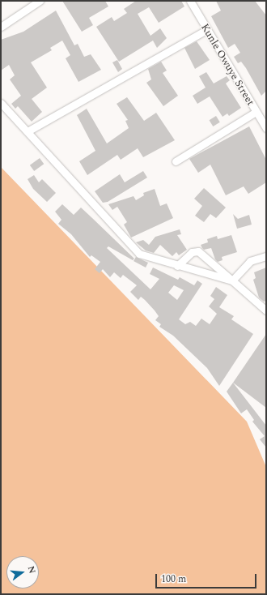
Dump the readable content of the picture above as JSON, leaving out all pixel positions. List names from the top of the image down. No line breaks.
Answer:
{"streets":{"street":["Kunle Owuye Street"]},"scale_bar":"100 m","north":"right"}
